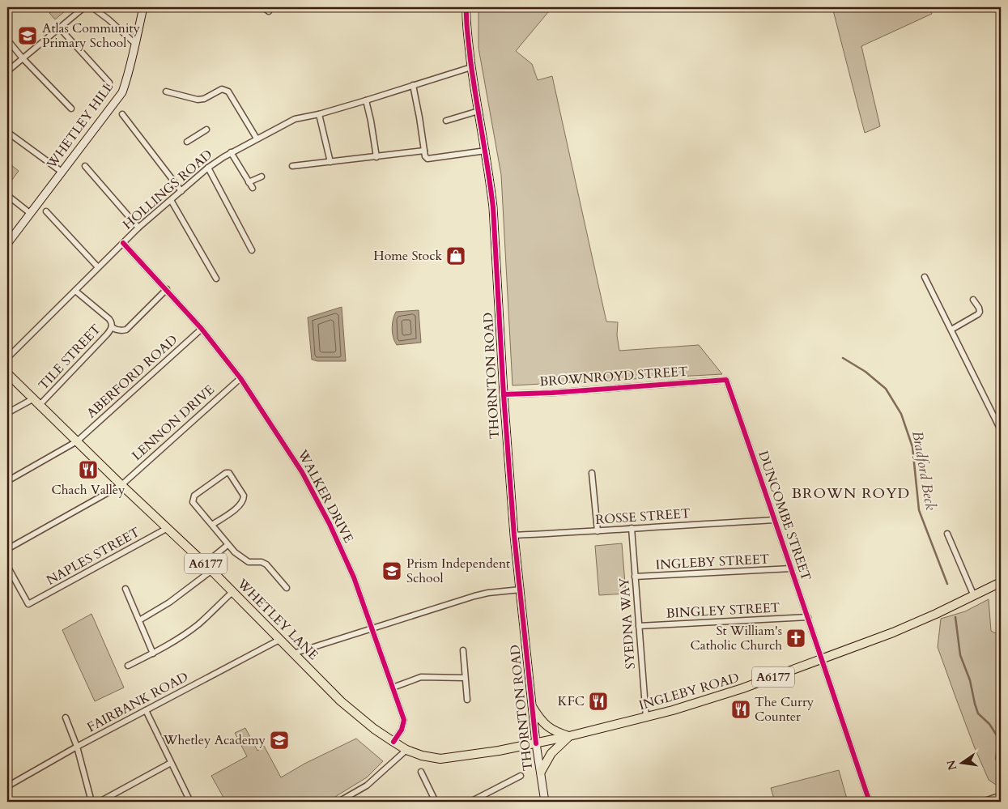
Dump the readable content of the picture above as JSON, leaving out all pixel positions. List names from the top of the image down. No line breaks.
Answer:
{"streets":{"main road":["WHETLEY HILL","THORNTON ROAD","A6177","WHETLEY LANE","INGLEBY ROAD"],"street":["HOLLINGS ROAD","TILE STREET","ABERFORD ROAD","BROWNROYD STREET","LENNON DRIVE","WALKER DRIVE","DUNCOMBE STREET","ROSSE STREET","NAPLES STREET","INGLEBY STREET","BINGLEY STREET","SYEDNA WAY","FAIRBANK ROAD"]},"crossings":[["HOLLINGS ROAD","TILE STREET"],["HOLLINGS ROAD","THORNTON ROAD"],["HOLLINGS ROAD","WALKER DRIVE"],["TILE STREET","WHETLEY LANE"],["THORNTON ROAD","BROWNROYD STREET"],["THORNTON ROAD","ROSSE STREET"],["THORNTON ROAD","WHETLEY LANE"],["THORNTON ROAD","INGLEBY ROAD"],["ABERFORD ROAD","WALKER DRIVE"],["ABERFORD ROAD","WHETLEY LANE"],["BROWNROYD STREET","DUNCOMBE STREET"],["LENNON DRIVE","WALKER DRIVE"],["LENNON DRIVE","WHETLEY LANE"],["WALKER DRIVE","WHETLEY LANE"],["DUNCOMBE STREET","ROSSE STREET"],["DUNCOMBE STREET","INGLEBY STREET"],["DUNCOMBE STREET","BINGLEY STREET"],["DUNCOMBE STREET","INGLEBY ROAD"],["ROSSE STREET","SYEDNA WAY"],["NAPLES STREET","WHETLEY LANE"],["INGLEBY STREET","SYEDNA WAY"],["BINGLEY STREET","SYEDNA WAY"],["WHETLEY LANE","INGLEBY ROAD"],["WHETLEY LANE","FAIRBANK ROAD"],["SYEDNA WAY","INGLEBY ROAD"]],"districts":["BROWN ROYD"],"water":["Bradford Beck"],"places":{"school or university":["Atlas Community Primary School","Prism Independent School","Whetley Academy"],"shop":["Home Stock"],"restaurant":["Chach Valley","KFC","The Curry Counter"],"church":["St William's Catholic Church"]},"north":"left"}
